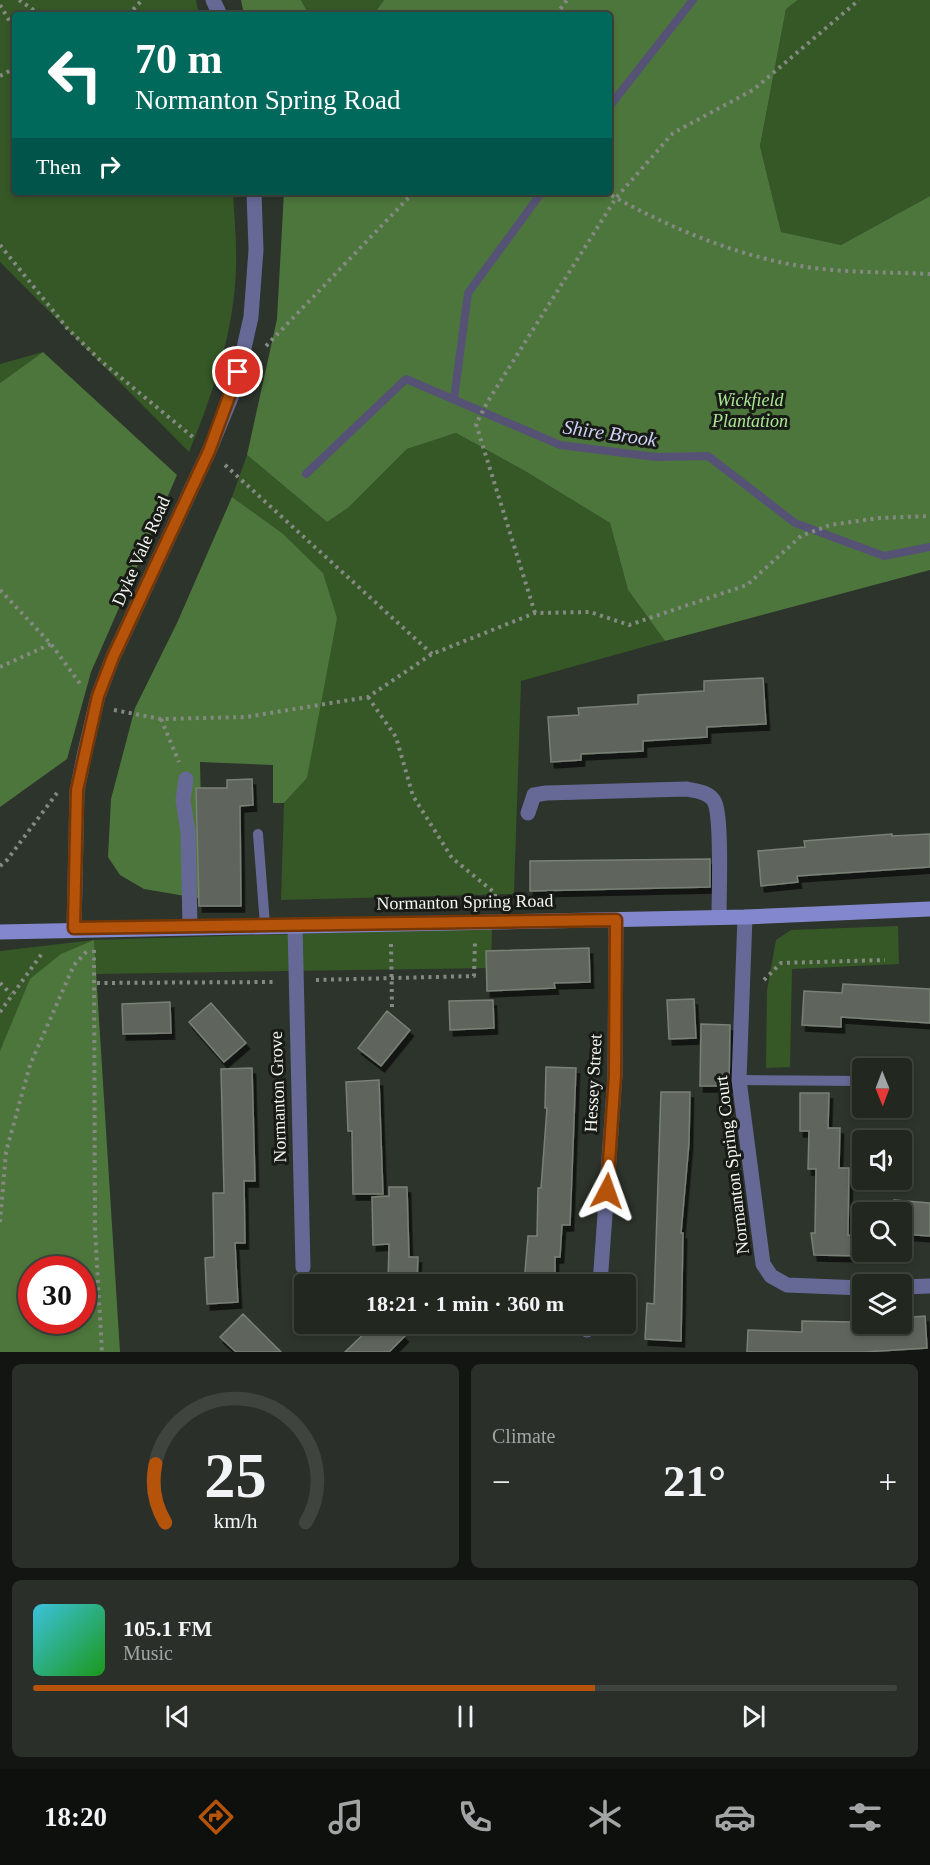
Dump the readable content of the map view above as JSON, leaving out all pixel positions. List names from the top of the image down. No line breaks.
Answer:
{"streets":{"main road":["Normanton Spring Road"],"street":["Dyke Vale Road","Hessey Street","Normanton Grove","Normanton Spring Court"]},"crossings":[["Dyke Vale Road","Normanton Spring Road"],["Normanton Spring Road","Hessey Street"],["Normanton Spring Road","Normanton Grove"],["Normanton Spring Road","Normanton Spring Court"]],"water":["Shire Brook"],"parks":["Wickfield Plantation"],"north":"bottom","page":{"turn":["70 m","Normanton Spring Road"],"then":"Then","limit":"30","trip":"18:21 · 1 min · 360 m","tile":"Climate","heat":["−","21°","+"],"song":["105.1 FM","Music"],"tabs":"18:20","gauge":["25","km/h"]}}
